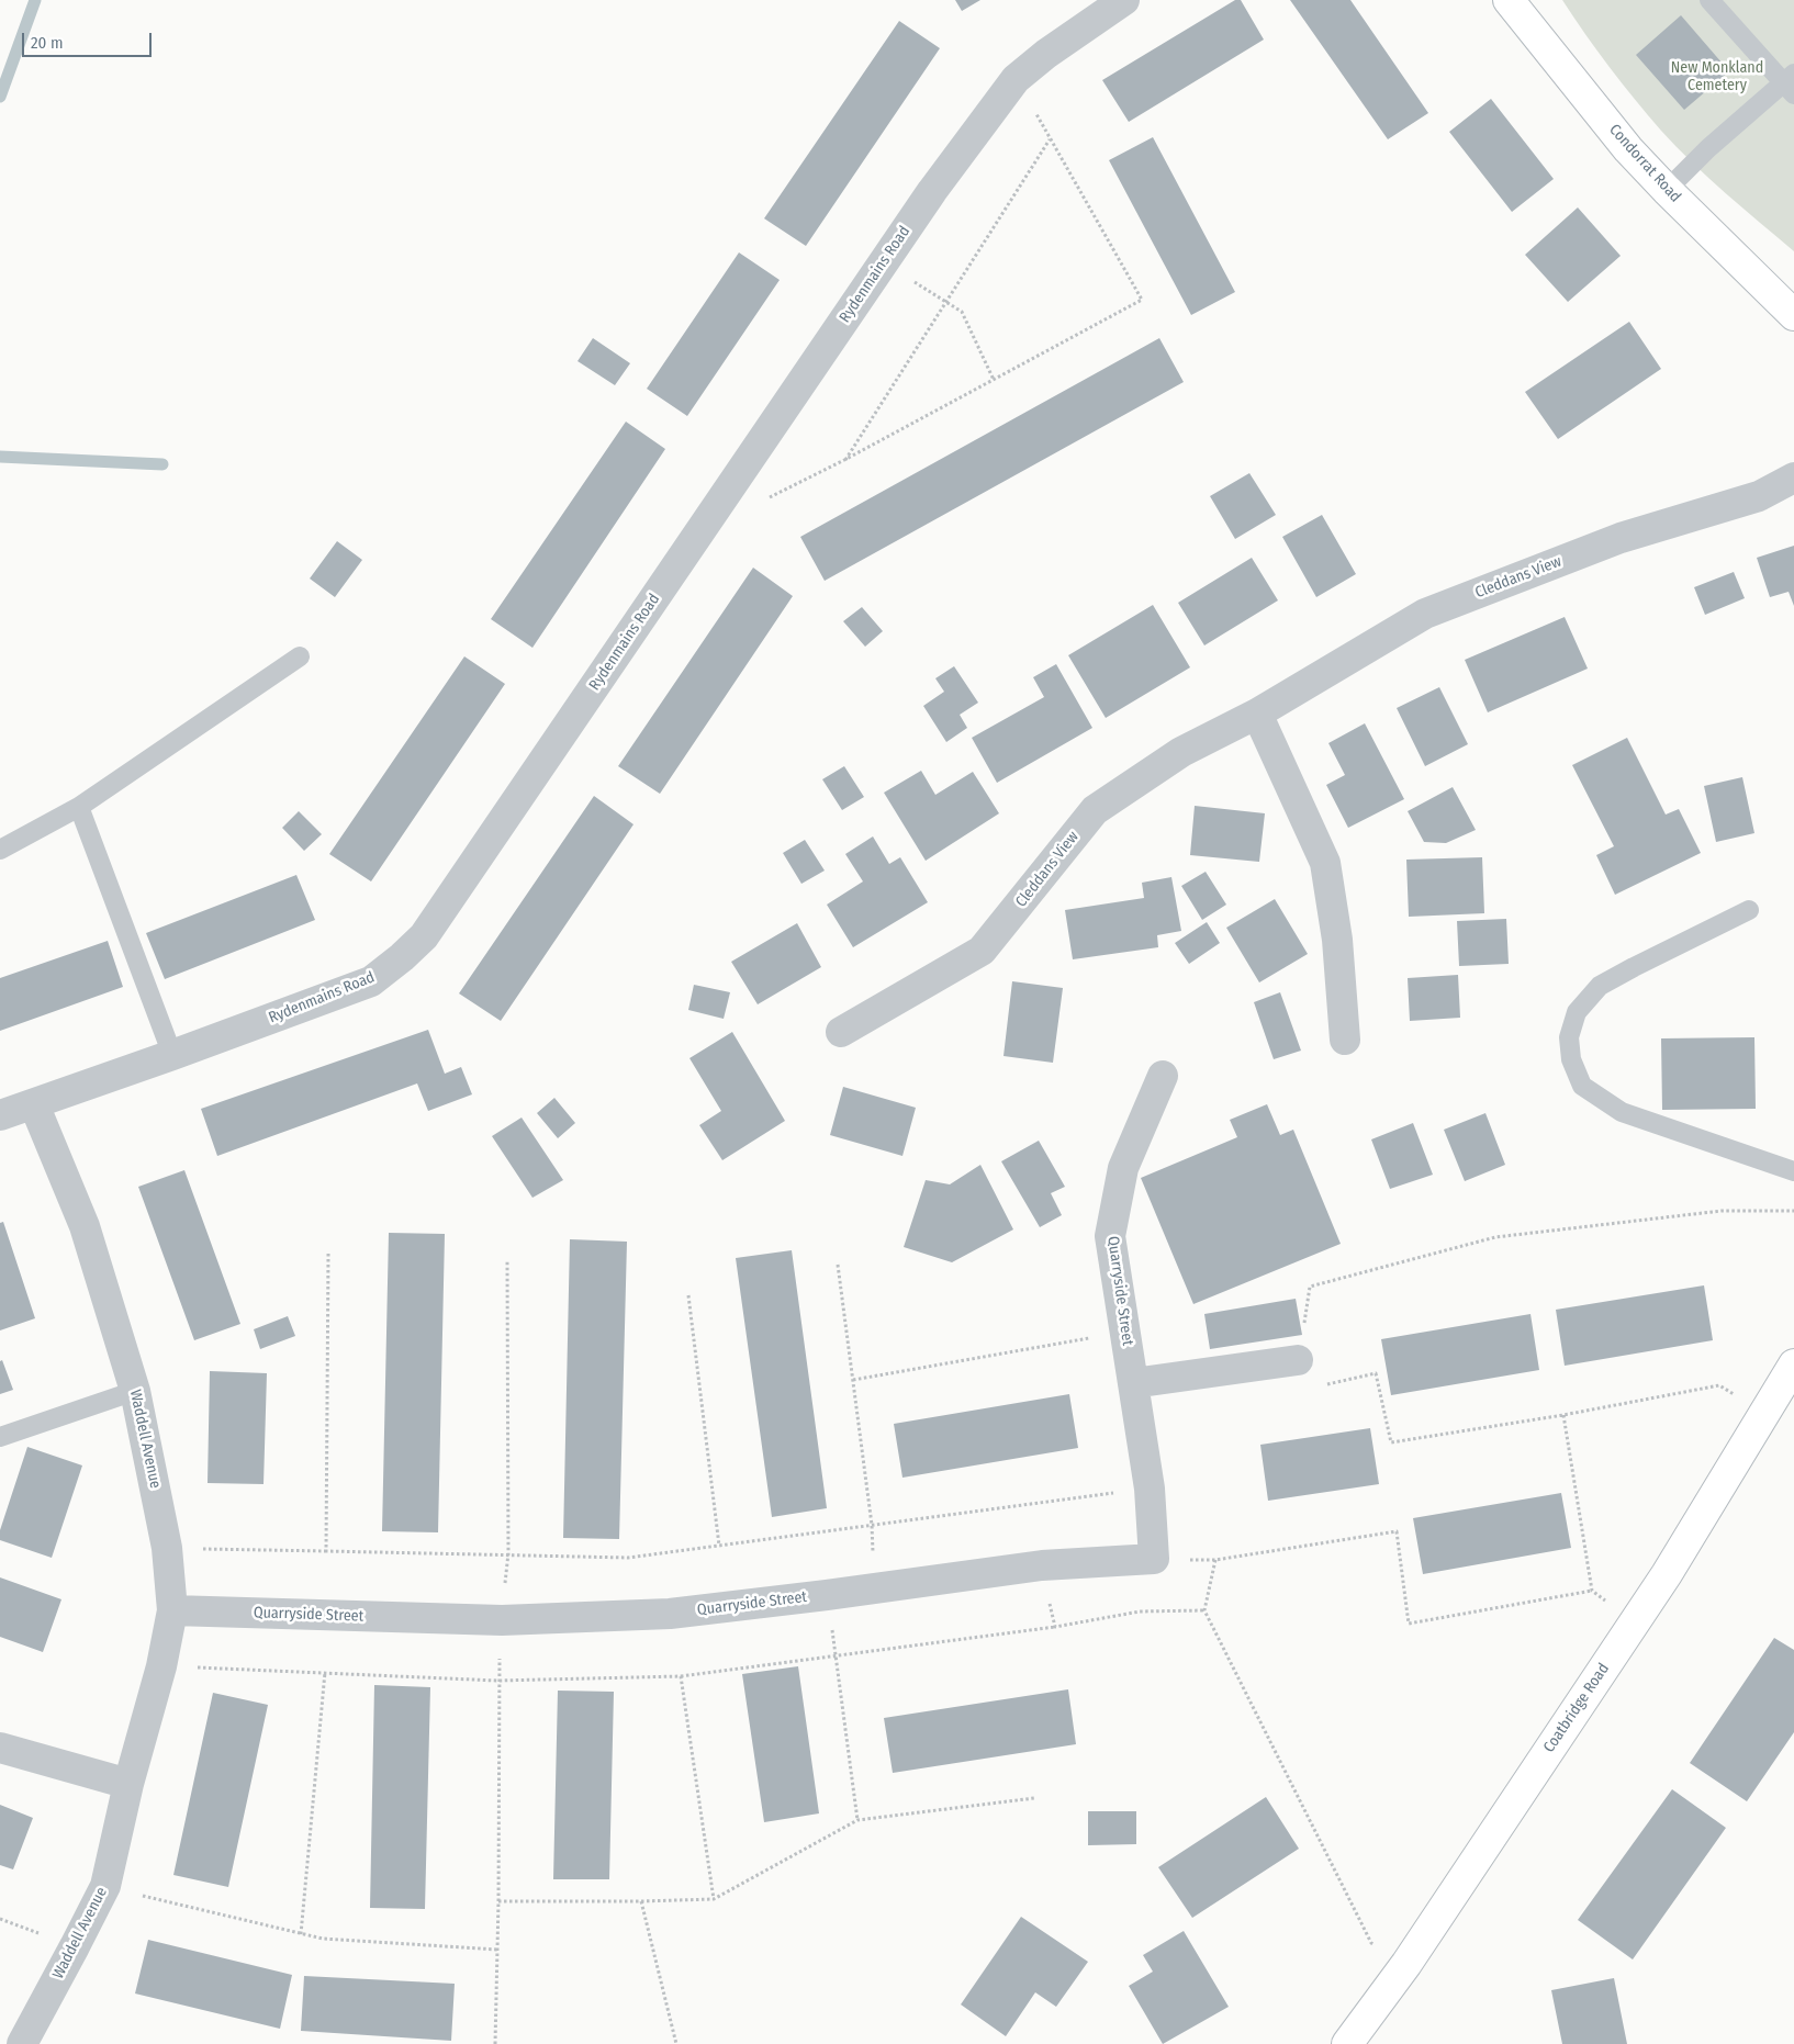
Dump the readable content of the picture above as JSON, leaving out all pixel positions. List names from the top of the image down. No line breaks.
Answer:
{"streets":{"main road":["Condorrat Road","Coatbridge Road"],"street":["Rydenmains Road","Cleddans View","Quarryside Street","Waddell Avenue"]},"crossings":[["Rydenmains Road","Waddell Avenue"],["Quarryside Street","Waddell Avenue"]],"parks":["New Monkland Cemetery"],"scale_bar":"20 m"}
